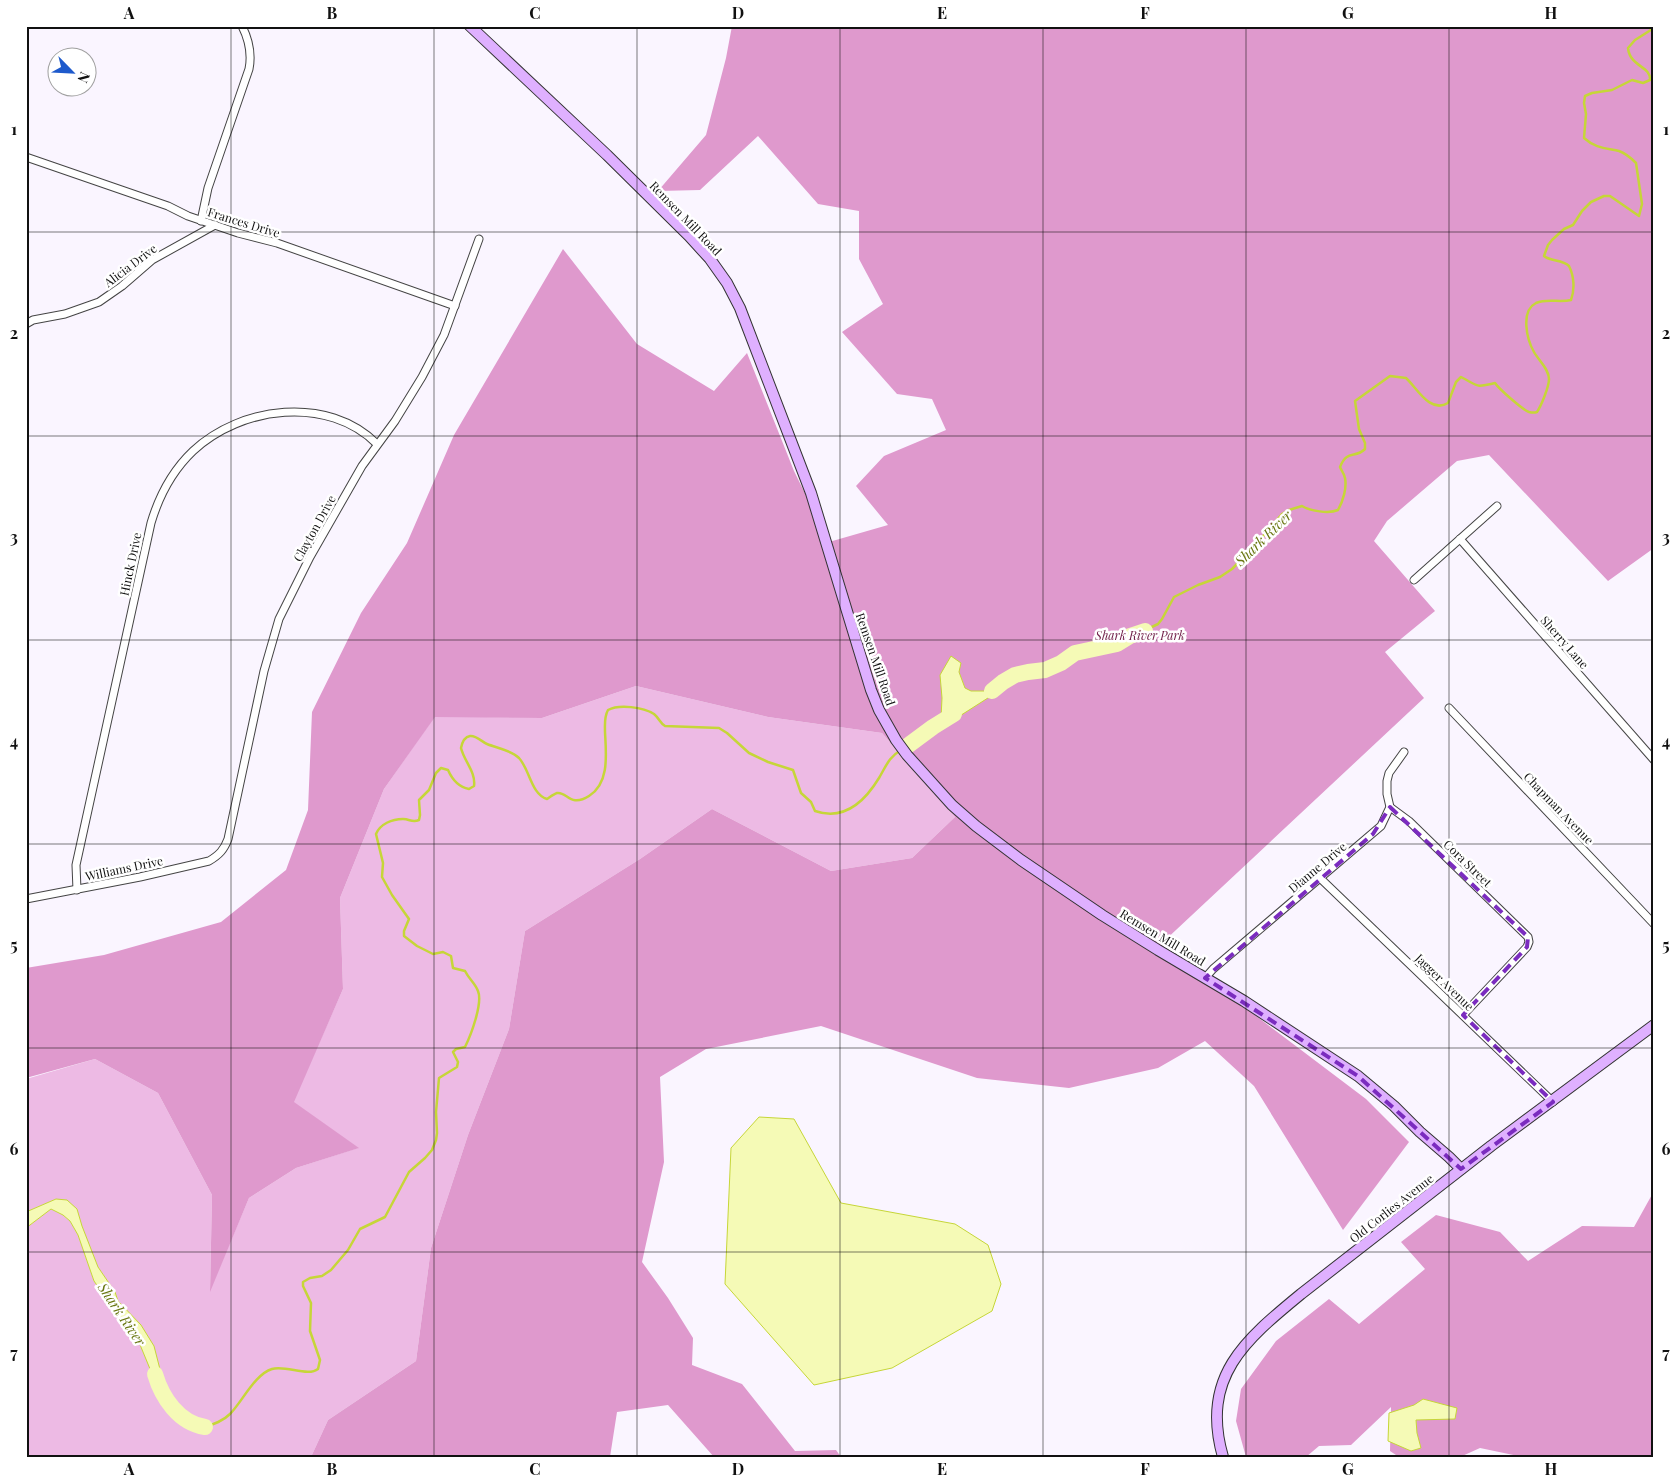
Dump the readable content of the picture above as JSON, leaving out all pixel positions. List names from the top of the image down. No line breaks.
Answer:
{"streets":{"street":["Remsen Mill Road","Frances Drive","Alicia Drive","Clayton Drive","Hinck Drive","Sherry Lane","Chapman Avenue","Cora Street","Dianne Drive","Williams Drive","Jagger Avenue","Old Corlies Avenue"]},"crossings":[["Remsen Mill Road","Dianne Drive"],["Remsen Mill Road","Old Corlies Avenue"],["Frances Drive","Alicia Drive"],["Frances Drive","Clayton Drive"],["Clayton Drive","Hinck Drive"],["Clayton Drive","Williams Drive"],["Hinck Drive","Williams Drive"],["Cora Street","Dianne Drive"],["Cora Street","Jagger Avenue"],["Dianne Drive","Jagger Avenue"],["Jagger Avenue","Old Corlies Avenue"]],"water":["Shark River"],"parks":["Shark River Park"],"north":"bottom right","grid":{"columns":["A","B","C","D","E","F","G","H"],"rows":["1","2","3","4","5","6","7"]}}
